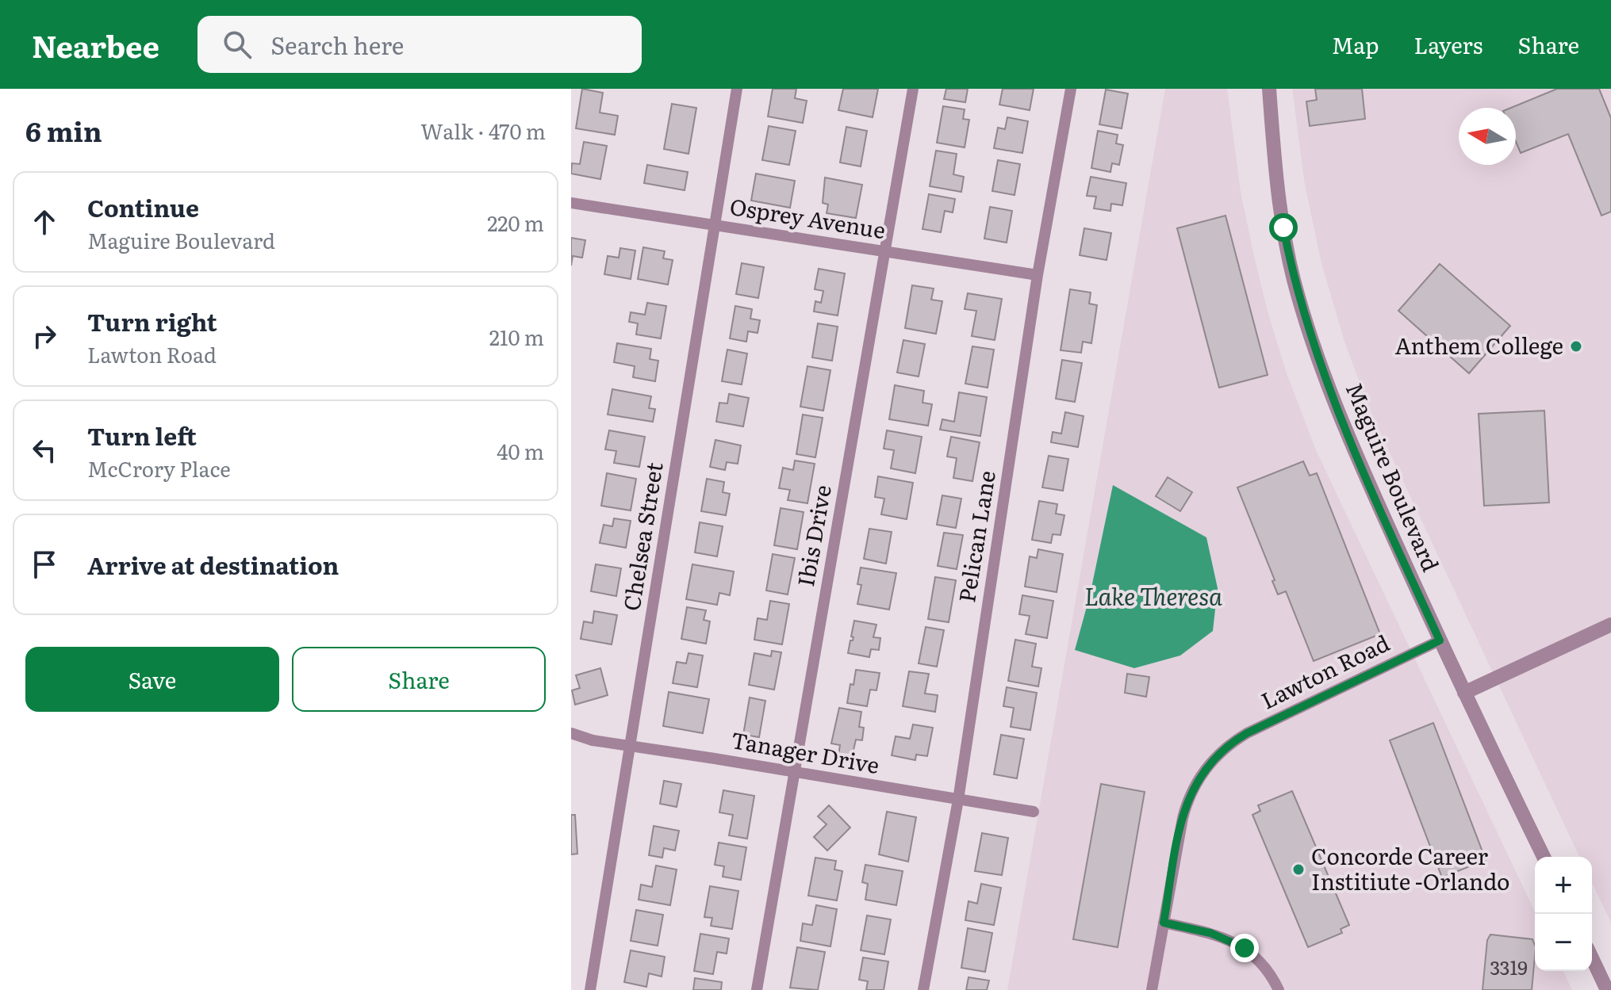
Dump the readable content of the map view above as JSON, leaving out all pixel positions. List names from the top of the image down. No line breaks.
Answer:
{"streets":{"street":["Osprey Avenue","Maguire Boulevard","Ibis Drive","Chelsea Street","Pelican Lane","Lawton Road","Tanager Drive"]},"crossings":[["Osprey Avenue","Ibis Drive"],["Osprey Avenue","Chelsea Street"],["Osprey Avenue","Pelican Lane"],["Maguire Boulevard","Lawton Road"],["Ibis Drive","Tanager Drive"],["Chelsea Street","Tanager Drive"],["Pelican Lane","Tanager Drive"]],"water":["Lake Theresa"],"places":["Anthem College","Concorde Career Institiute -Orlando"],"house_numbers":["3319"],"north":"left","page":{"header":"Nearbee","search":"Search here","nav":["Map","Layers","Share"],"heading":["6 min","Walk · 470 m"],"list":[["Continue","Maguire Boulevard","220 m"],["Turn right","Lawton Road","210 m"],["Turn left","McCrory Place","40 m"],"Arrive at destination"],"buttons":["Save","Share"],"map_buttons":["+","−"]}}
